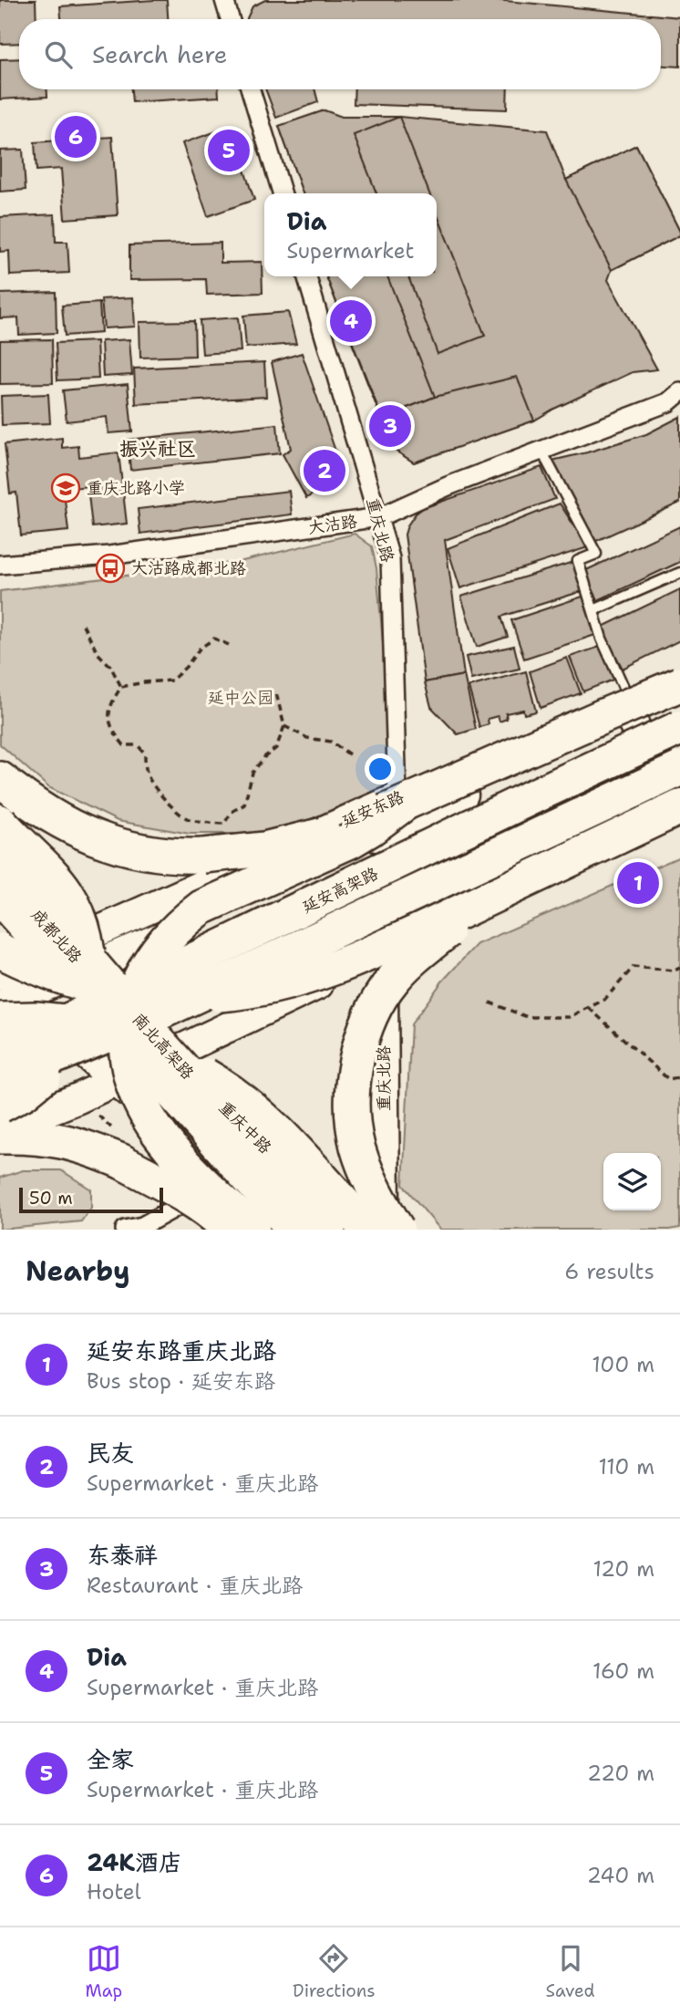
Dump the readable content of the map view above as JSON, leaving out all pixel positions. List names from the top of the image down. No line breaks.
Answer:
{"streets":{"highway":["延安高架路","南北高架路"],"main road":["重庆北路","延安东路","成都北路","重庆中路"],"street":["大沽路"]},"crossings":[["大沽路","重庆北路"],["重庆北路","延安东路"],["延安东路","成都北路"],["成都北路","重庆中路"]],"districts":["振兴社区"],"parks":["延中公园"],"places":{"school or university":["重庆北路小学"],"bus stop":["大沽路成都北路"]},"scale_bar":"50 m","page":{"search":"Search here","pins":["6","5","4","3","2","1"],"popup":["Dia","Supermarket"],"scale":"50 m","heading":["Nearby","6 results"],"list":[{"mark":"1","name":"延安东路重庆北路","note":"Bus stop · 延安东路","value":"100 m"},{"mark":"2","name":"民友","note":"Supermarket · 重庆北路","value":"110 m"},{"mark":"3","name":"东泰祥","note":"Restaurant · 重庆北路","value":"120 m"},{"mark":"4","name":"Dia","note":"Supermarket · 重庆北路","value":"160 m"},{"mark":"5","name":"全家","note":"Supermarket · 重庆北路","value":"220 m"},{"mark":"6","name":"24K酒店","note":"Hotel","value":"240 m"}],"nav":["Map","Directions","Saved"]}}
